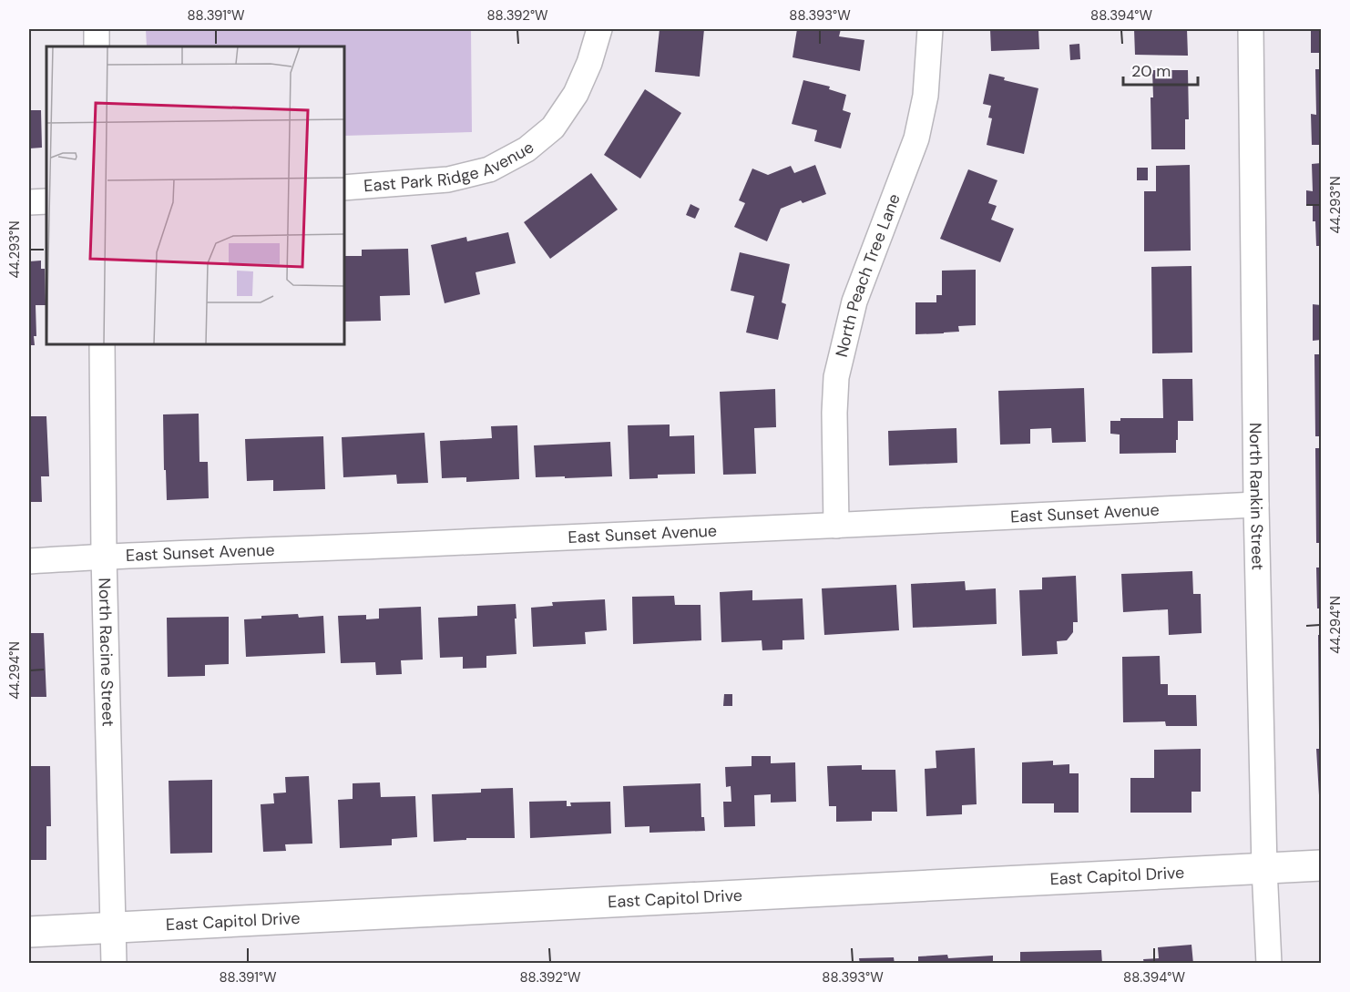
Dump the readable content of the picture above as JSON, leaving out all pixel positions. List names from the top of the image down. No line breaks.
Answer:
{"streets":{"street":["East Park Ridge Avenue","North Peach Tree Lane","North Rankin Street","East Sunset Avenue","North Racine Street","East Capitol Drive"]},"crossings":[["North Peach Tree Lane","East Sunset Avenue"],["North Rankin Street","East Sunset Avenue"],["North Rankin Street","East Capitol Drive"],["East Sunset Avenue","North Racine Street"],["North Racine Street","East Capitol Drive"]],"scale_bar":"20 m","coordinates":["88.391°W","88.392°W","88.393°W","88.394°W","44.293°N","44.294°N"]}
